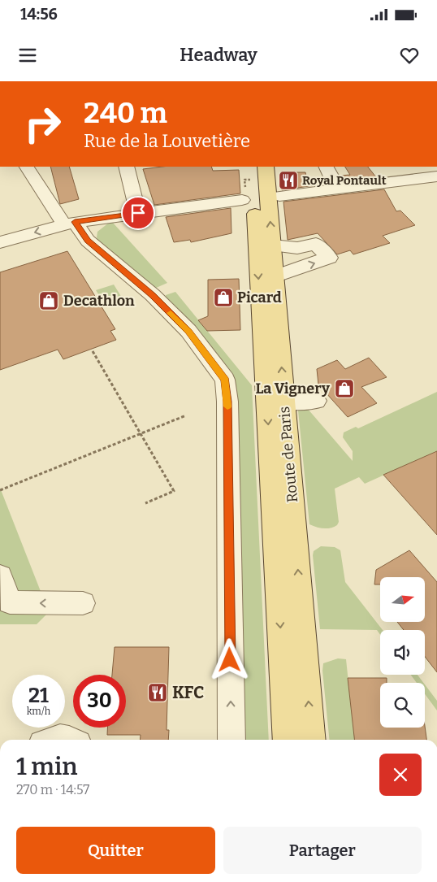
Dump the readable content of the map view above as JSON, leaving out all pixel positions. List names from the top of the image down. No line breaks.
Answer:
{"streets":{"main road":["Route de Paris"]},"places":{"restaurant":["Royal Pontault","KFC"],"shop":["Picard","Decathlon","La Vignery"]},"north":"right","page":{"status":"14:56","header":"Headway","turn":["240 m","Rue de la Louvetière"],"speed":"21 km/h","limit":"30","heading":["1 min","270 m · 14:57"],"buttons":["Quitter","Partager"]}}
